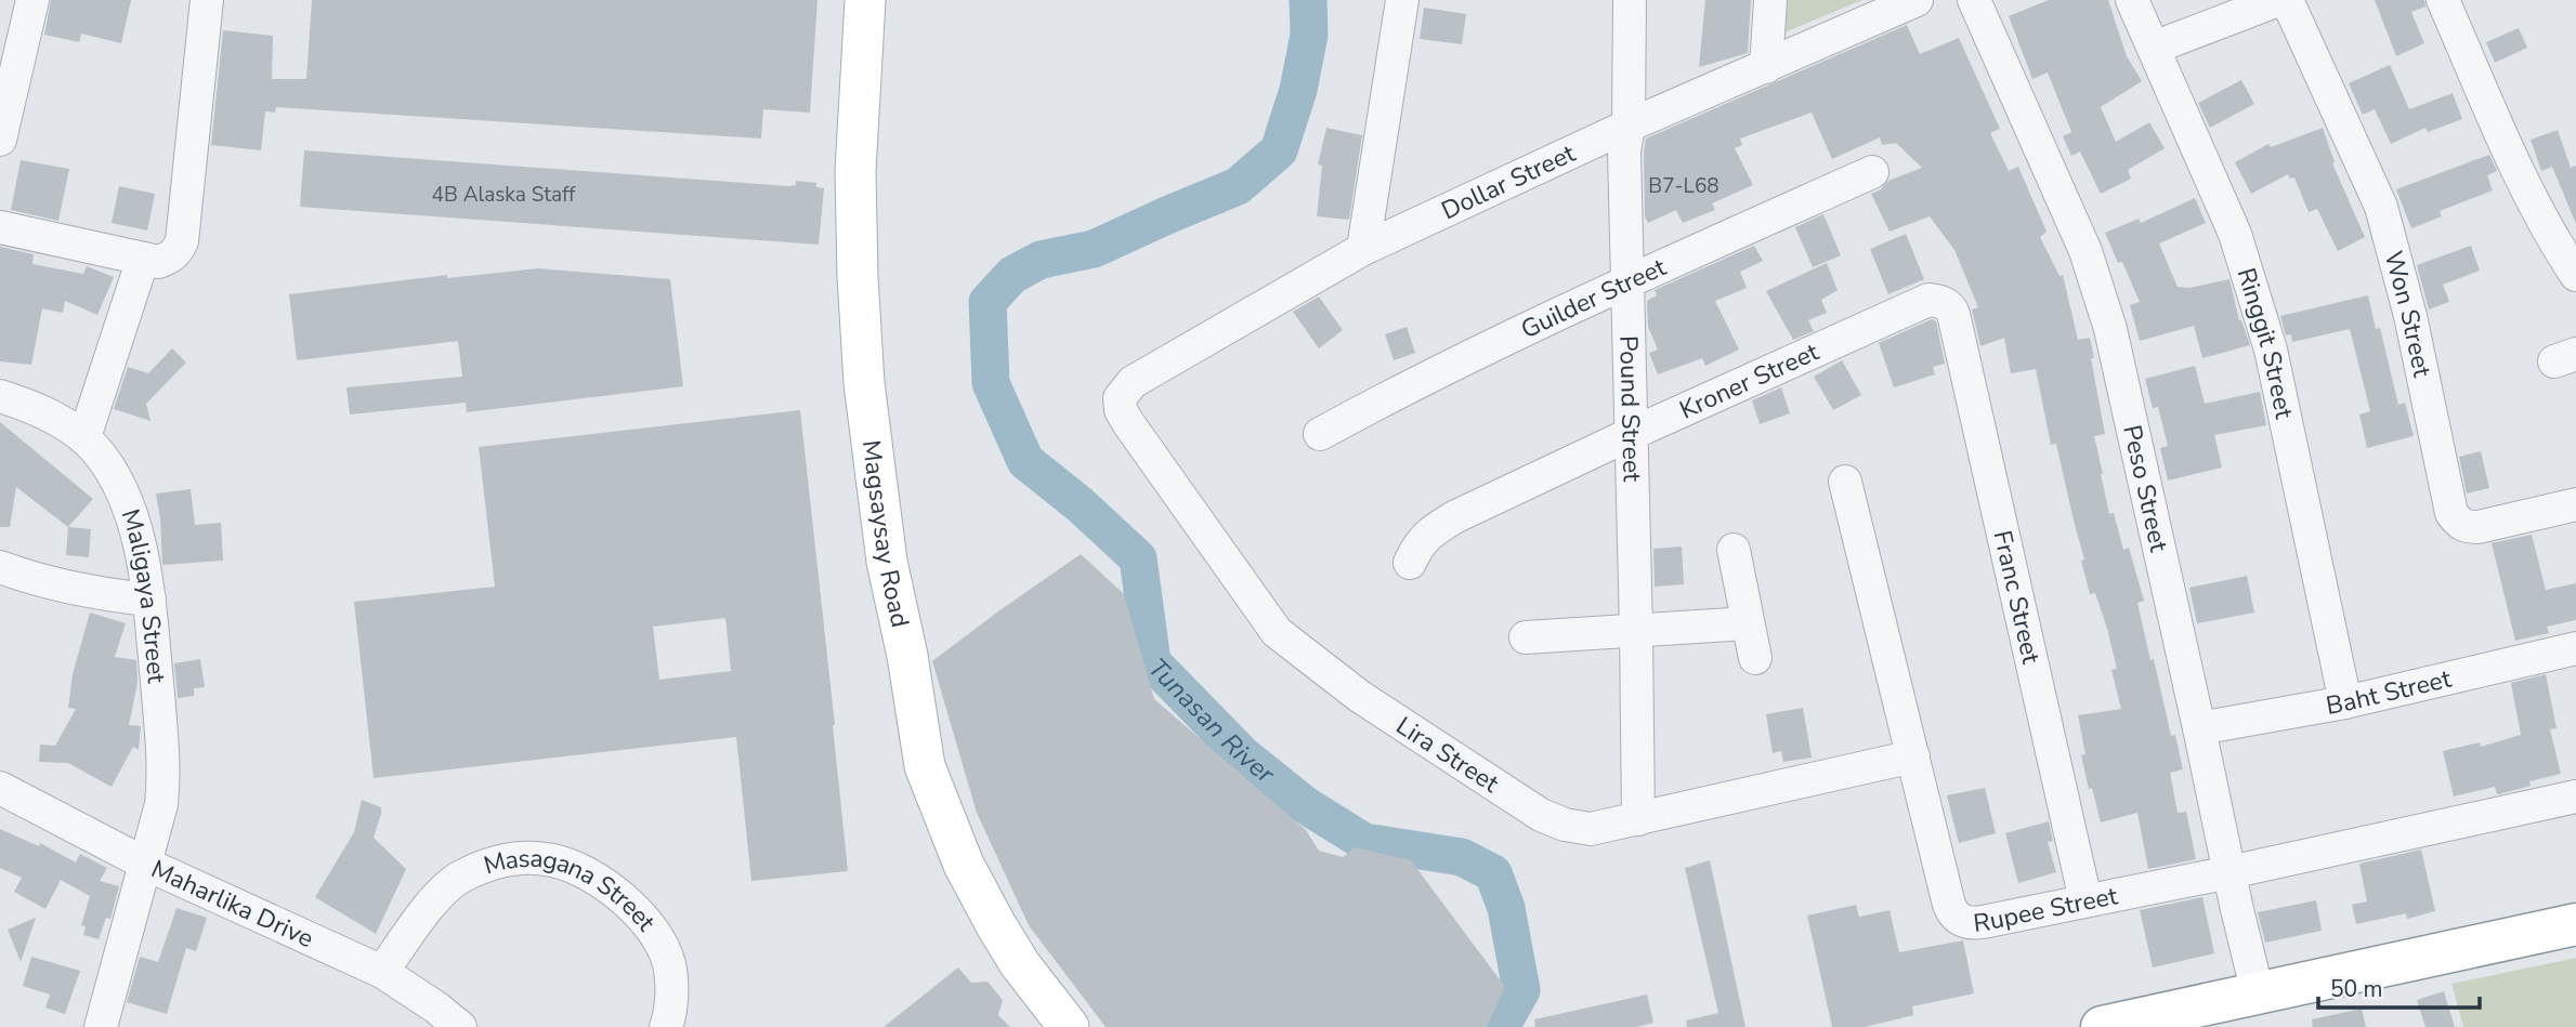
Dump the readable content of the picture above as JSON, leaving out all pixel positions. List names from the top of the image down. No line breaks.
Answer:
{"streets":{"main road":["Magsaysay Road"],"street":["Dollar Street","Guilder Street","Won Street","Ringgit Street","Kroner Street","Pound Street","Peso Street","Franc Street","Maligaya Street","Baht Street","Lira Street","Maharlika Drive","Masagana Street","Rupee Street"]},"crossings":[["Dollar Street","Pound Street"],["Dollar Street","Lira Street"],["Guilder Street","Pound Street"],["Ringgit Street","Baht Street"],["Kroner Street","Pound Street"],["Kroner Street","Franc Street"],["Pound Street","Lira Street"],["Peso Street","Baht Street"],["Peso Street","Rupee Street"],["Franc Street","Rupee Street"],["Maligaya Street","Maharlika Drive"],["Lira Street","Rupee Street"],["Maharlika Drive","Masagana Street"]],"water":["Tunasan River"],"house_numbers":["B7-L68","4B Alaska Staff"],"scale_bar":"50 m"}
